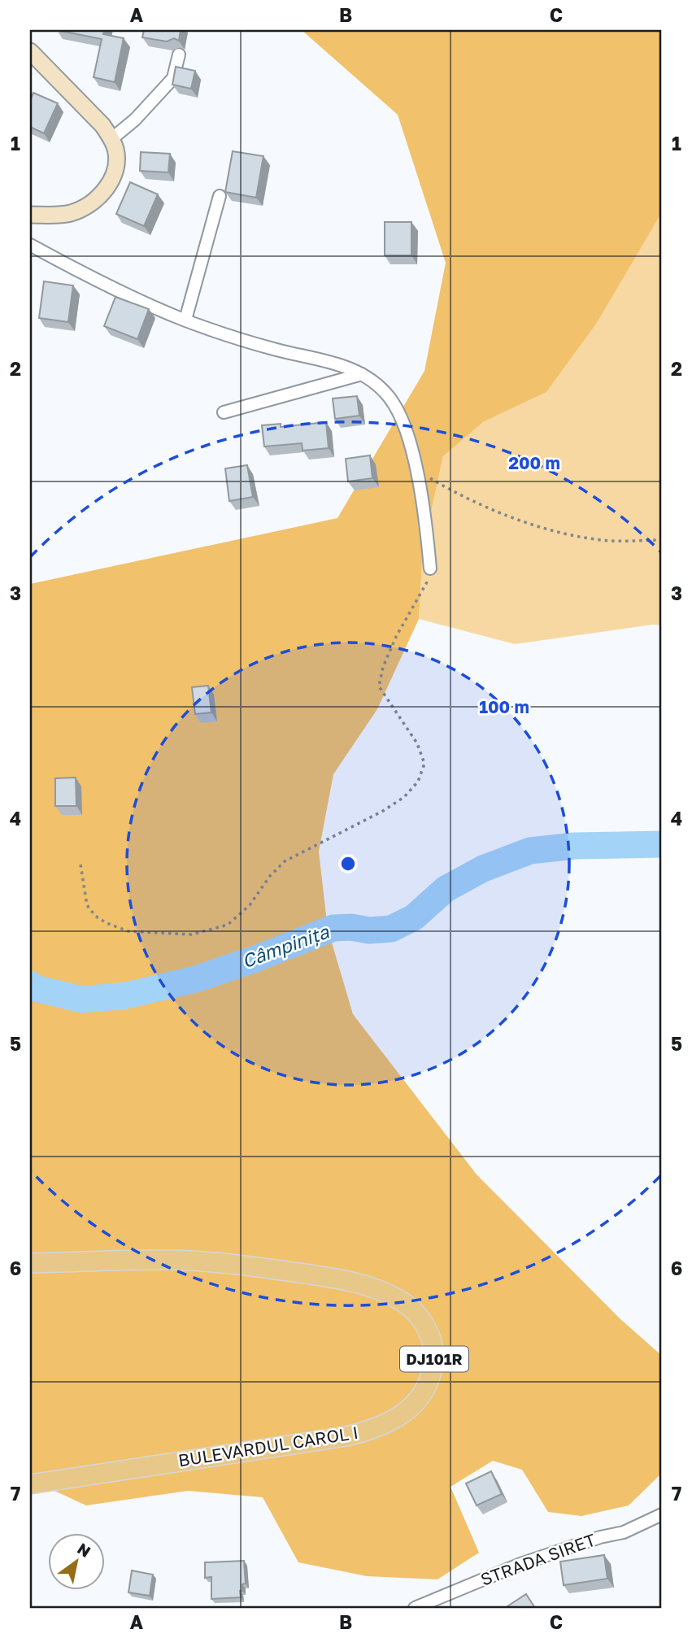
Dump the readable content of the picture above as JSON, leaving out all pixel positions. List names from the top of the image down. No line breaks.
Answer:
{"streets":{"main road":["DJ101R","BULEVARDUL CAROL I"],"street":["STRADA SIRET"]},"water":["Câmpinița"],"north":"top right","grid":{"columns":["A","B","C"],"rows":["1","2","3","4","5","6","7"]},"rings":["200 m","100 m"]}
